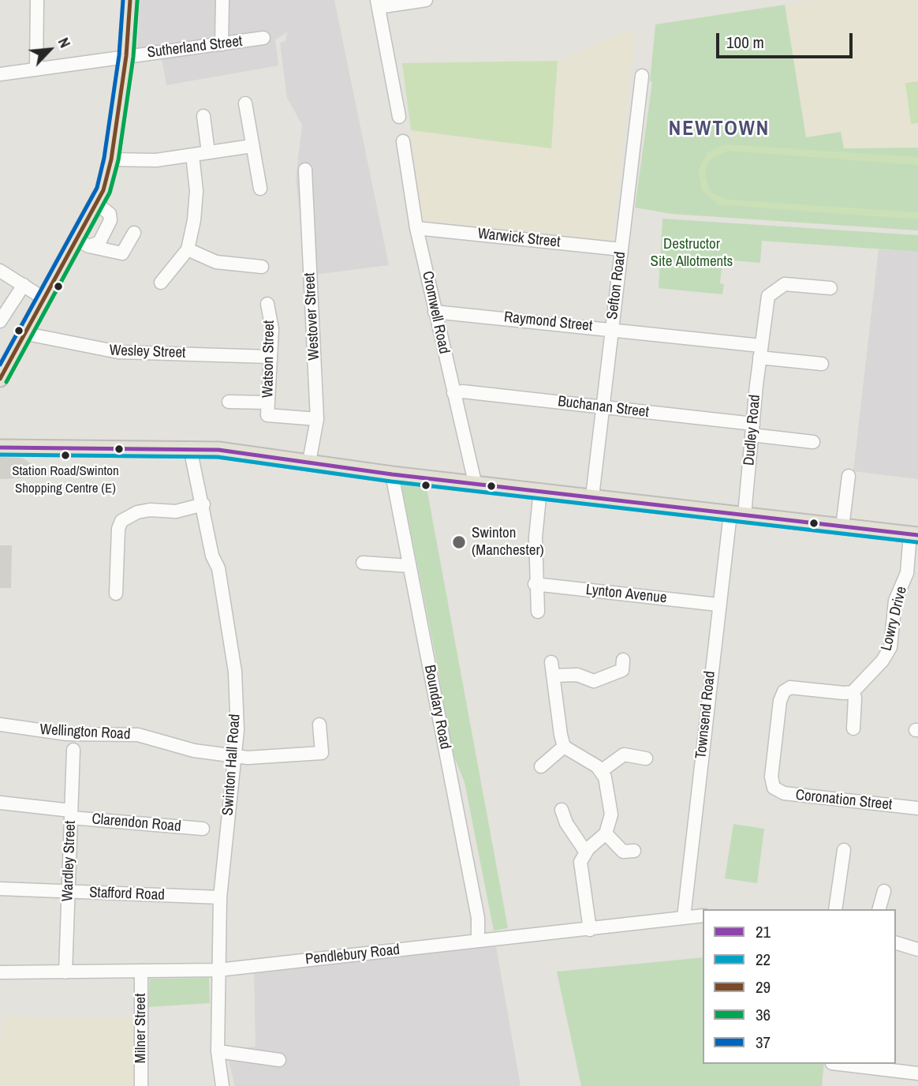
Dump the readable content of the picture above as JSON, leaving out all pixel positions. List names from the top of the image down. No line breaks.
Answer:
{"streets":{"street":["Sutherland Street","Warwick Street","Sefton Road","Cromwell Road","Westover Street","Raymond Street","Wesley Street","Watson Street","Buchanan Street","Dudley Road","Lynton Avenue","Lowry Drive","Boundary Road","Townsend Road","Wellington Road","Swinton Hall Road","Coronation Street","Clarendon Road","Wardley Street","Stafford Road","Pendlebury Road","Milner Street"]},"crossings":[["Warwick Street","Sefton Road"],["Warwick Street","Cromwell Road"],["Sefton Road","Raymond Street"],["Sefton Road","Buchanan Street"],["Cromwell Road","Raymond Street"],["Cromwell Road","Buchanan Street"],["Raymond Street","Dudley Road"],["Wesley Street","Watson Street"],["Buchanan Street","Dudley Road"],["Dudley Road","Townsend Road"],["Lynton Avenue","Townsend Road"],["Lowry Drive","Coronation Street"],["Boundary Road","Pendlebury Road"],["Townsend Road","Pendlebury Road"],["Wellington Road","Swinton Hall Road"],["Swinton Hall Road","Clarendon Road"],["Swinton Hall Road","Stafford Road"],["Swinton Hall Road","Pendlebury Road"],["Clarendon Road","Wardley Street"],["Wardley Street","Stafford Road"],["Wardley Street","Pendlebury Road"],["Pendlebury Road","Milner Street"]],"districts":["NEWTOWN"],"parks":["Destructor Site Allotments"],"places":["Station Road/Swinton Shopping Centre (E)","Swinton (Manchester)"],"lines":["transit line 29","transit line 37","transit line 36","transit line 21","transit line 22"],"legend":["21","22","29","36","37"],"scale_bar":"100 m","north":"top right"}
